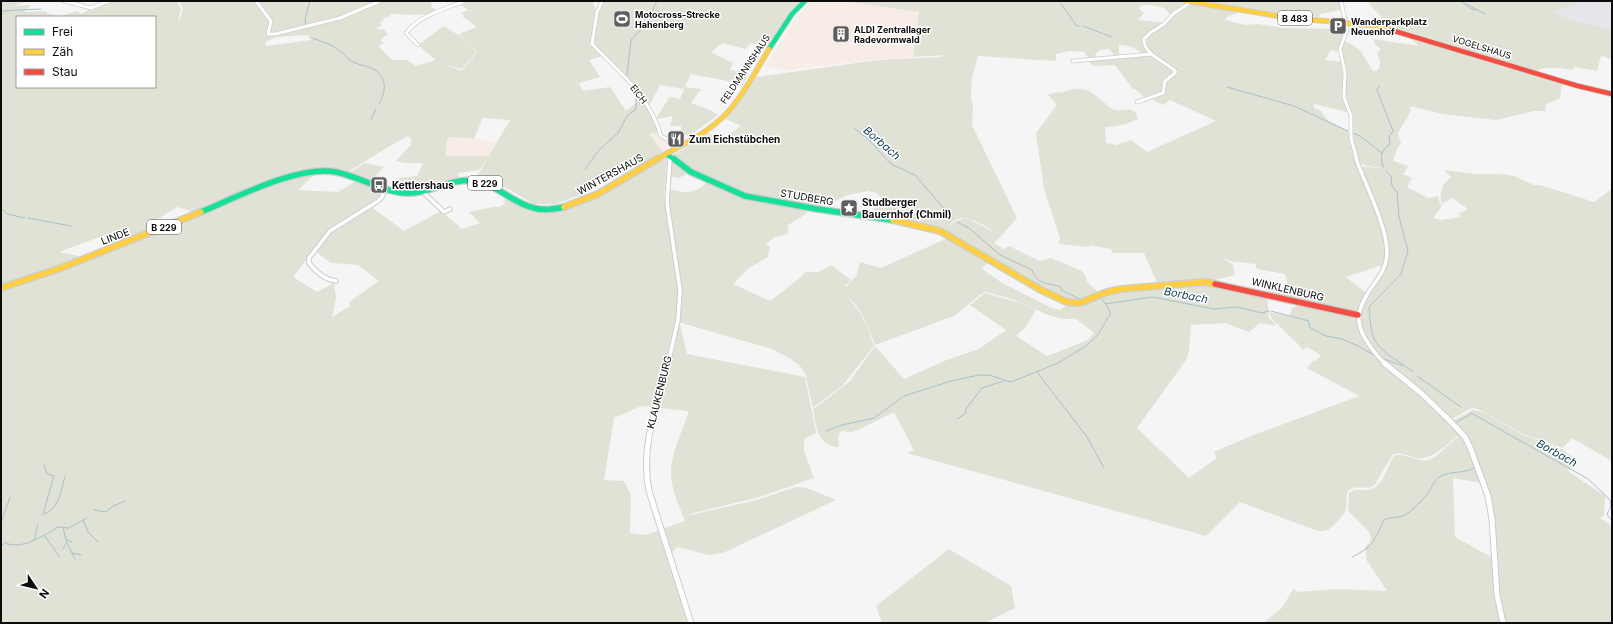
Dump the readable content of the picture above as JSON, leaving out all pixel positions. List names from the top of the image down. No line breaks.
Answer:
{"streets":{"main road":["B 483","VOGELSHAUS","FELDMANNSHAUS","WINTERSHAUS","B 229","STUDBERG","LINDE","WINKLENBURG"],"street":["EICH","KLAUKENBURG"]},"crossings":[["B 483","VOGELSHAUS"],["FELDMANNSHAUS","EICH"],["FELDMANNSHAUS","B 229"],["EICH","B 229"],["WINTERSHAUS","B 229"],["WINTERSHAUS","STUDBERG"],["WINTERSHAUS","LINDE"],["WINTERSHAUS","KLAUKENBURG"],["B 229","STUDBERG"],["B 229","KLAUKENBURG"],["STUDBERG","WINKLENBURG"],["STUDBERG","KLAUKENBURG"]],"water":["Borbach"],"places":{"sports":["Motocross-Strecke Hahenberg"],"parking":["Wanderparkplatz Neuenhof"],"building":["ALDI Zentrallager Radevormwald"],"restaurant":["Zum Eichstübchen"],"bus stop":["Kettlershaus"],"place":["Studberger Bauernhof (Chmil)"]},"legend":["Frei","Zäh","Stau"],"north":"bottom right"}
